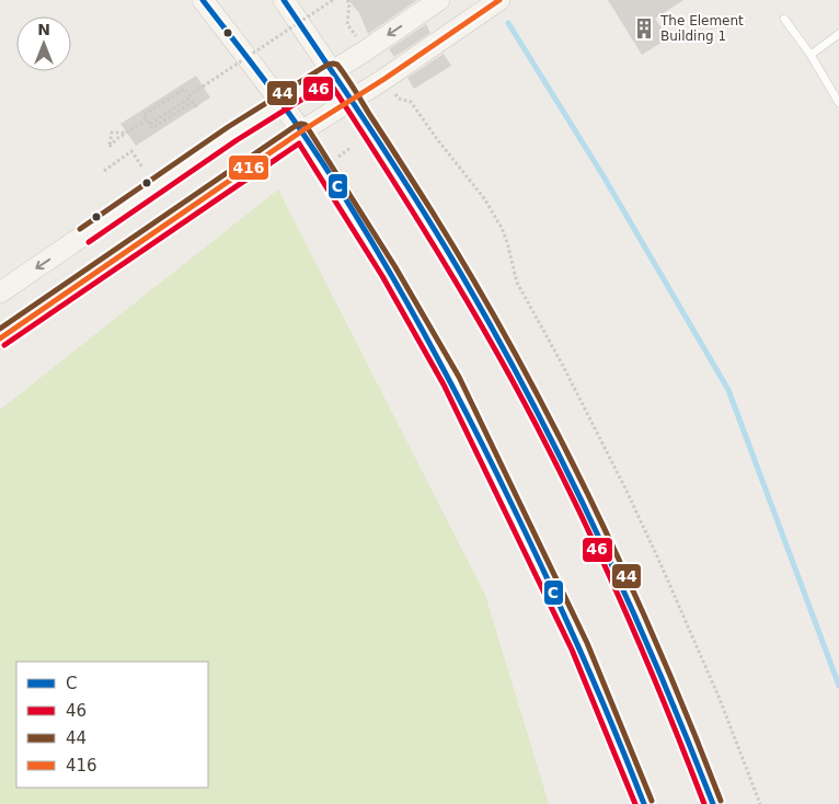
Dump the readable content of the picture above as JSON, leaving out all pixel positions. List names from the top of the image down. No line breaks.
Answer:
{"places":{"building":["The Element Building 1"]},"lines":["transit line C","transit line 416","transit line 44","transit line 46"],"legend":["C","46","44","416"],"north":"top"}
